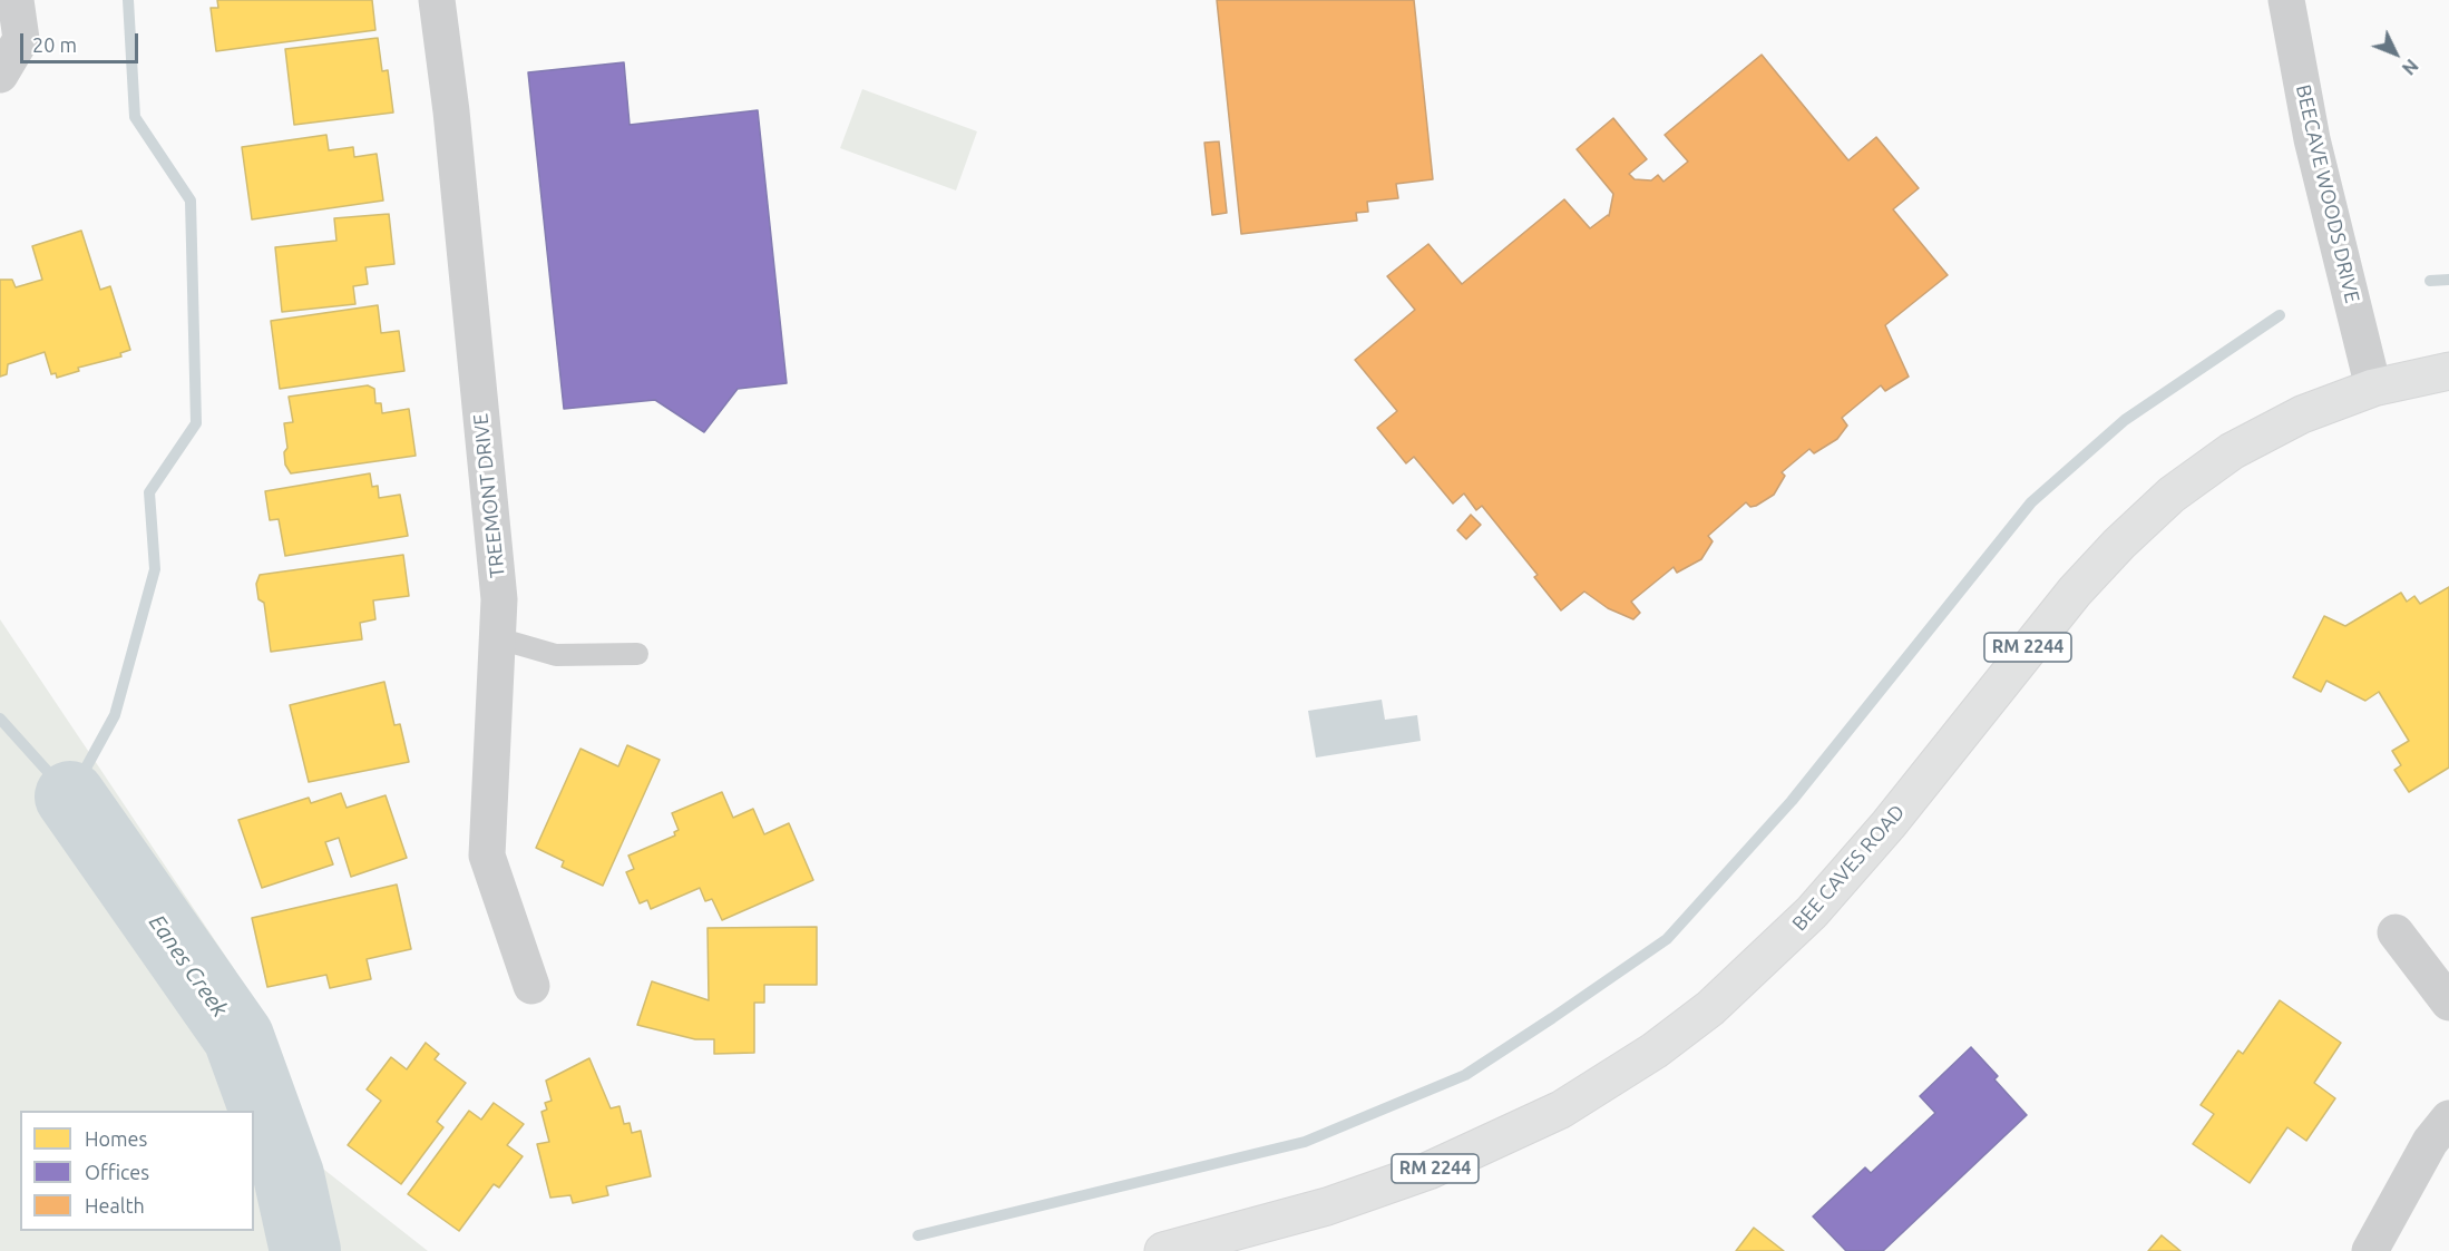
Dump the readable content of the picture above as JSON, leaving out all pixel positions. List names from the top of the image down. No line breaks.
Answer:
{"streets":{"main road":["RM 2244","BEE CAVES ROAD"],"street":["BEECAVE WOODS DRIVE","TREEMONT DRIVE"]},"crossings":[["BEECAVE WOODS DRIVE","BEE CAVES ROAD"]],"water":["Eanes Creek"],"legend":["Homes","Offices","Health"],"scale_bar":"20 m","north":"bottom right"}
